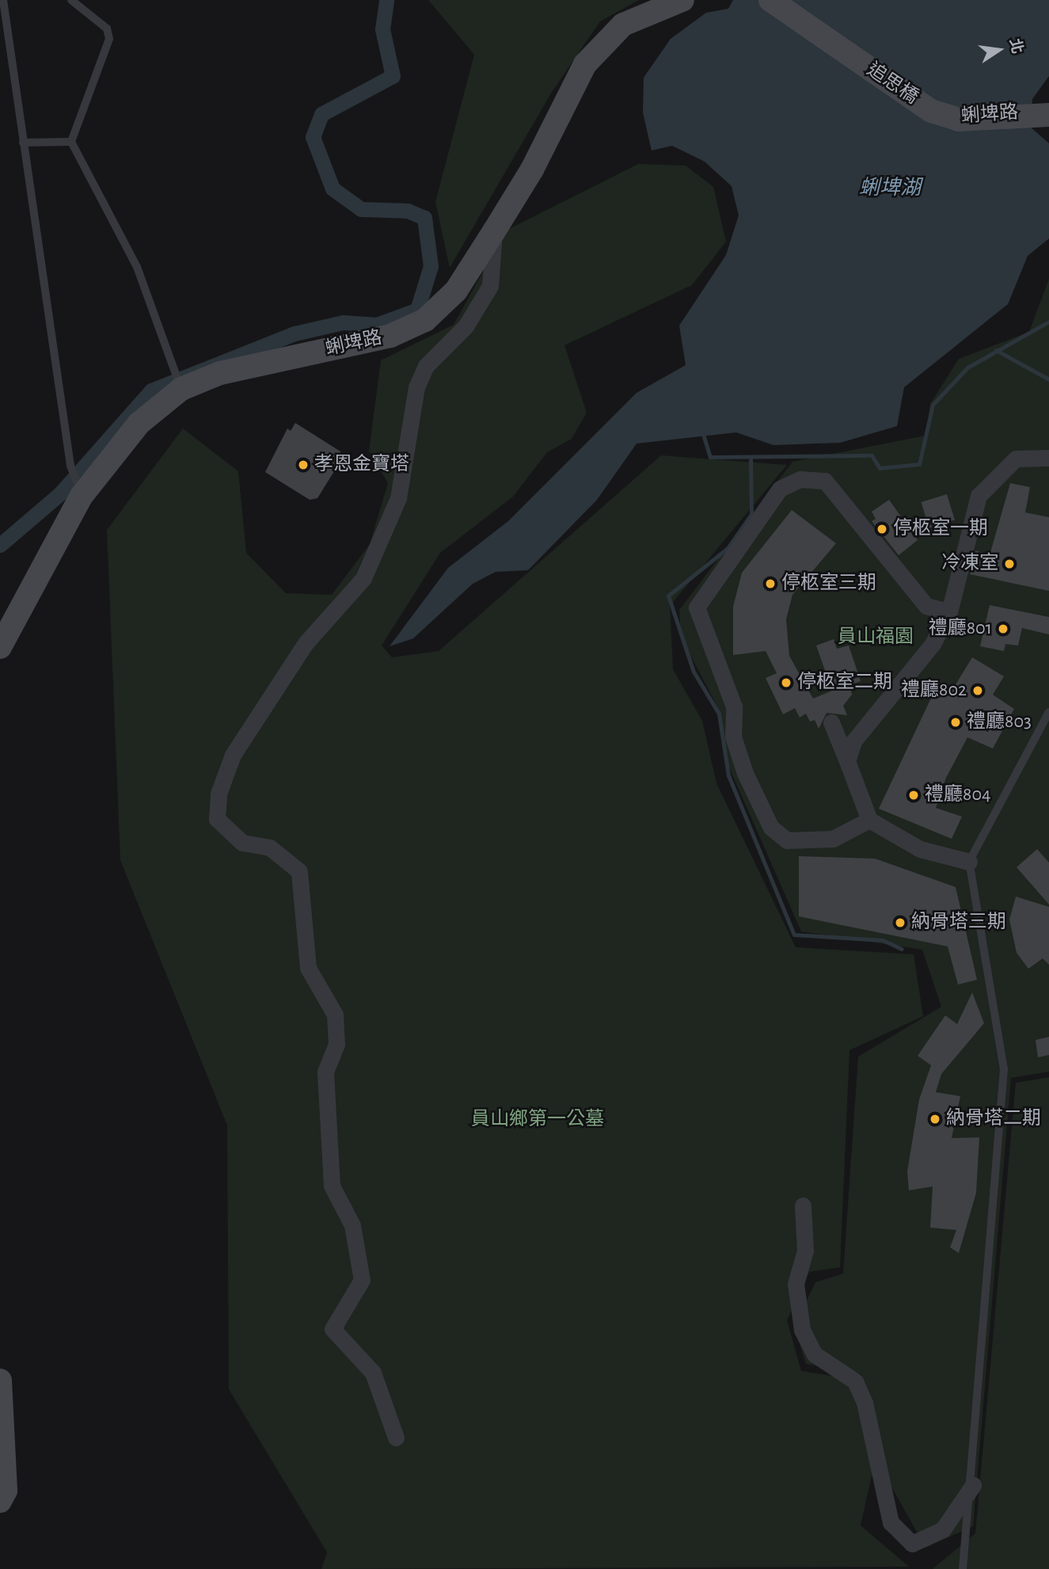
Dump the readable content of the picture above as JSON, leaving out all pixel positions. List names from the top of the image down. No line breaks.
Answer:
{"streets":{"street":["追思橋","蜊埤路"]},"crossings":[["追思橋","蜊埤路"]],"water":["蜊埤湖"],"parks":["員山福園","員山鄉第一公墓"],"places":["孝恩金寶塔","停柩室一期","冷凍室","停柩室三期","禮廳801","停柩室二期","禮廳802","禮廳803","禮廳804","納骨塔三期","納骨塔二期"],"north":"right"}
